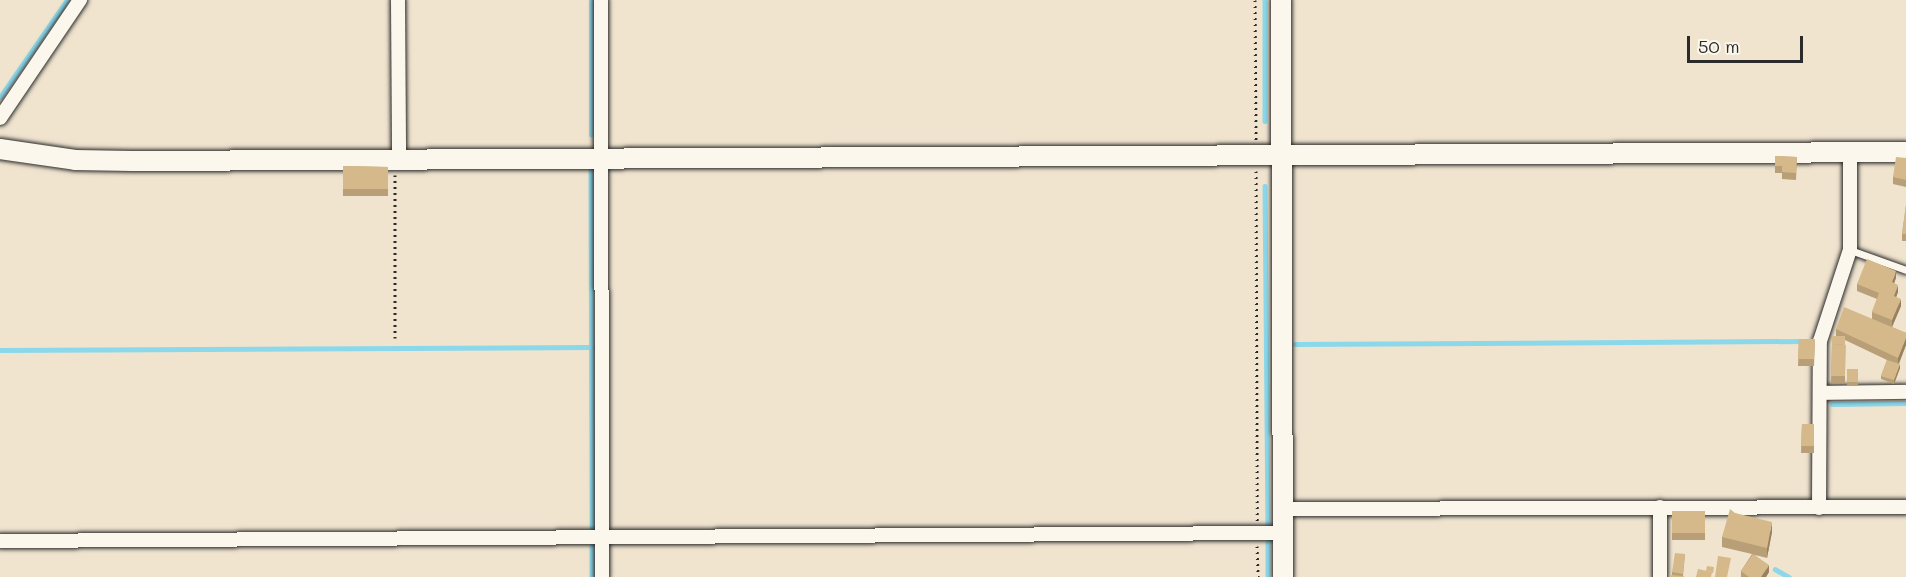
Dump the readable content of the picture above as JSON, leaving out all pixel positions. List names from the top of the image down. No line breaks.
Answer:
{"scale_bar":"50 m"}
